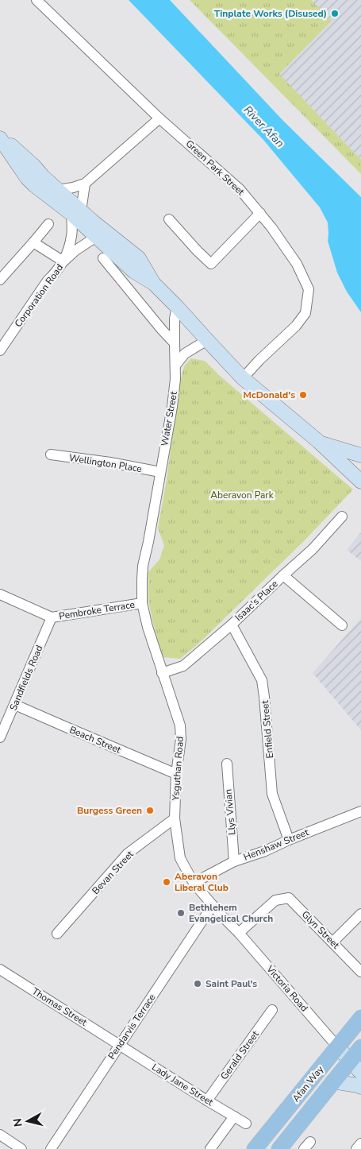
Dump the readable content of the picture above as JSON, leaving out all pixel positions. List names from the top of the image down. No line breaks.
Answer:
{"streets":{"main road":["Afan Way"],"street":["Green Park Street","Corporation Road","Water Street","Wellington Place","Isaac's Place","Pembroke Terrace","Sandfields Road","Enfield Street","Beach Street","Ysguthan Road","Llys Vivian","Henshaw Street","Bevan Street","Glyn Street","Victoria Road","Thomas Street","Pendarvis Terrace","Gerald Street","Lady Jane Street"]},"crossings":[["Water Street","Wellington Place"],["Water Street","Pembroke Terrace"],["Water Street","Ysguthan Road"],["Isaac's Place","Enfield Street"],["Isaac's Place","Ysguthan Road"],["Pembroke Terrace","Sandfields Road"],["Pembroke Terrace","Ysguthan Road"],["Sandfields Road","Beach Street"],["Enfield Street","Henshaw Street"],["Beach Street","Ysguthan Road"],["Ysguthan Road","Henshaw Street"],["Ysguthan Road","Bevan Street"],["Ysguthan Road","Victoria Road"],["Ysguthan Road","Pendarvis Terrace"],["Llys Vivian","Henshaw Street"],["Glyn Street","Victoria Road"],["Victoria Road","Pendarvis Terrace"],["Victoria Road","Afan Way"],["Thomas Street","Pendarvis Terrace"],["Thomas Street","Lady Jane Street"],["Pendarvis Terrace","Lady Jane Street"],["Gerald Street","Lady Jane Street"]],"water":["River Afan"],"parks":["Aberavon Park"],"places":["Tinplate Works (Disused)","McDonald's","Burgess Green","Aberavon Liberal Club","Bethlehem Evangelical Church","Saint Paul's"],"north":"left"}
